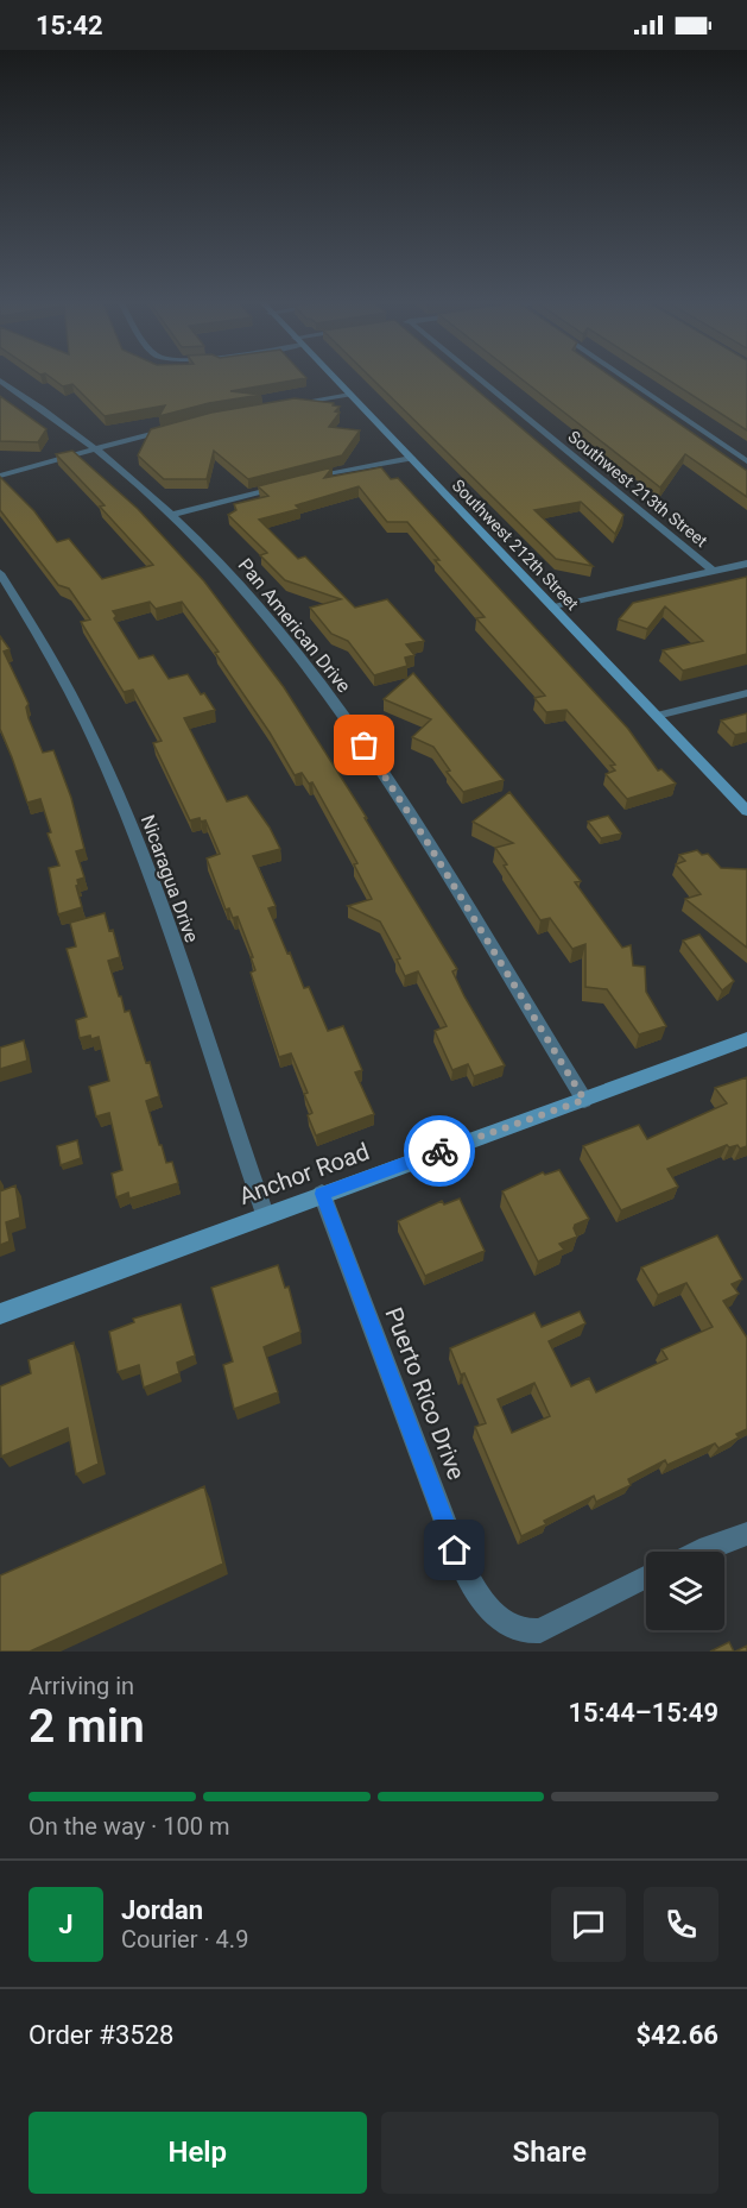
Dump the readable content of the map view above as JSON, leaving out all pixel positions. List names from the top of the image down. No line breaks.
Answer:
{"streets":{"street":["Southwest 213th Street","Southwest 212th Street","Pan American Drive","Nicaragua Drive","Anchor Road","Puerto Rico Drive"]},"crossings":[["Pan American Drive","Anchor Road"],["Nicaragua Drive","Anchor Road"],["Anchor Road","Puerto Rico Drive"]],"page":{"status":"15:42","heading":["2 min","Arriving in","15:44–15:49"],"panel":["Jordan","Courier · 4.9","Order #3528","$42.66"],"bar":"On the way · 100 m","round":"J","buttons":["Help","Share"]}}
